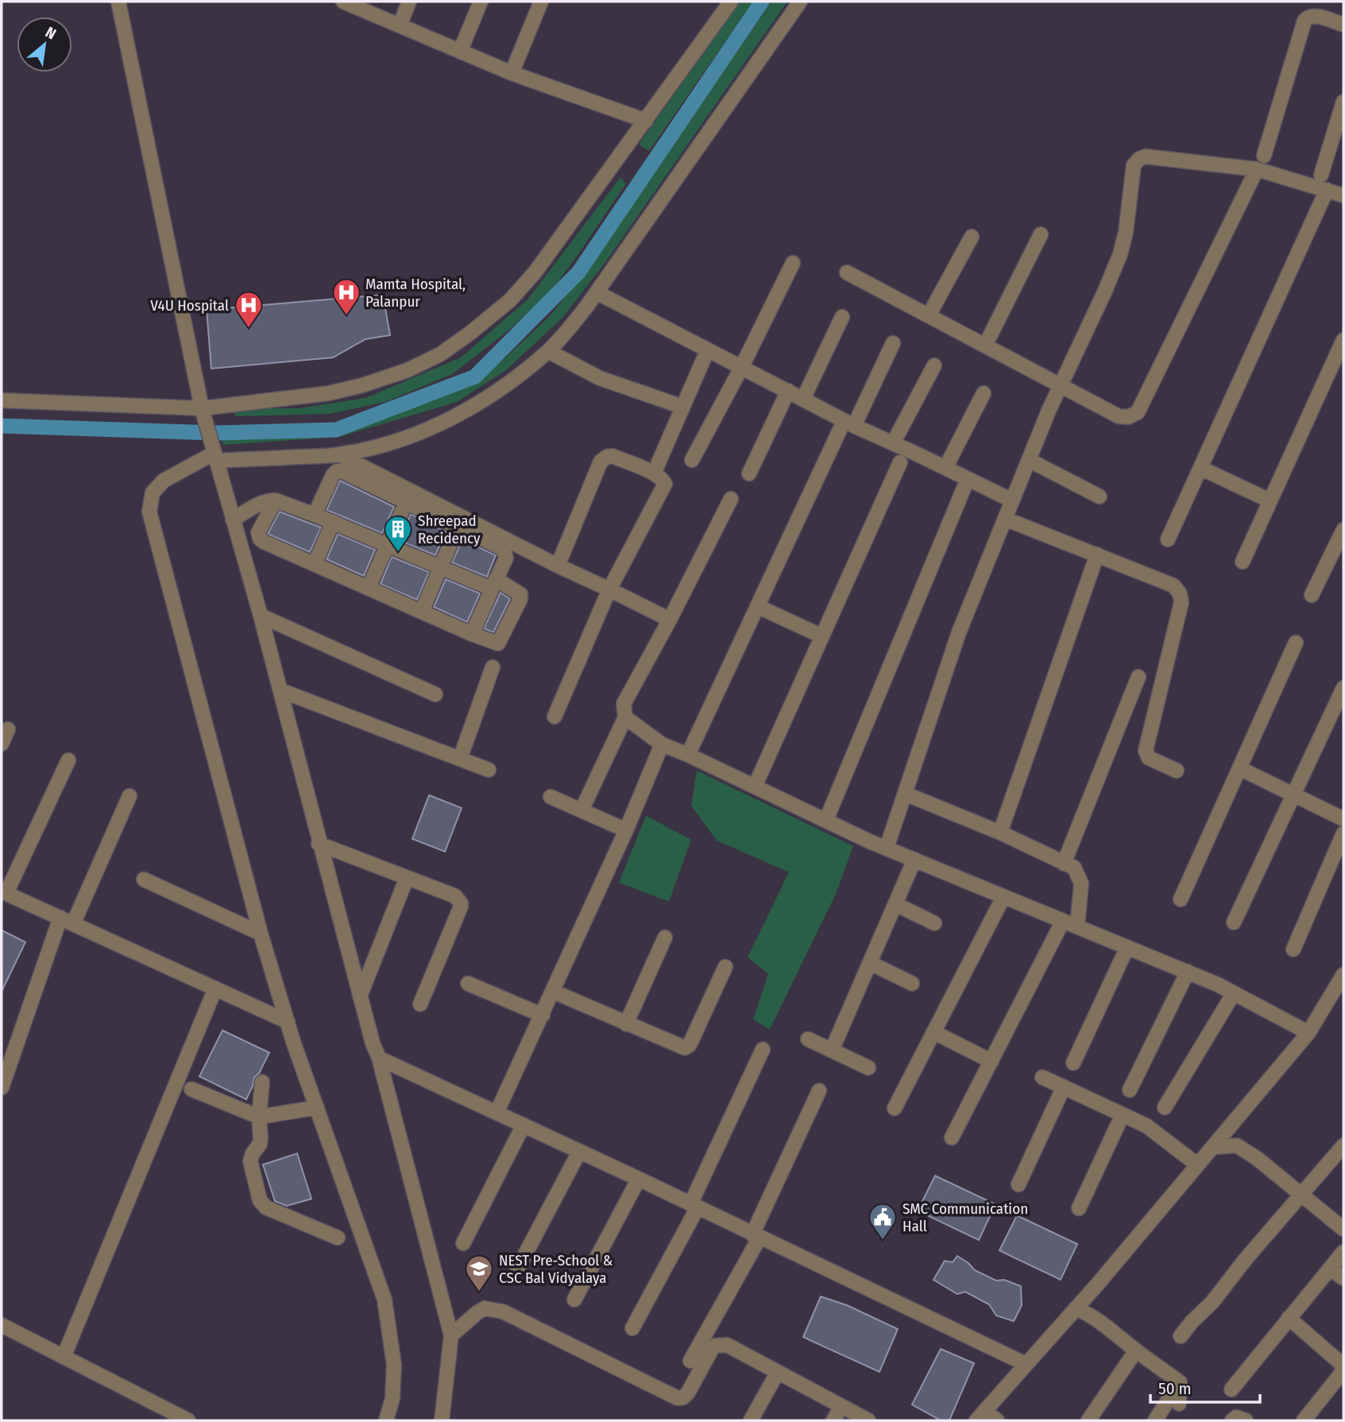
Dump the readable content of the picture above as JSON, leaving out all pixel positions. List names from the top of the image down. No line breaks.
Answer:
{"places":{"hospital":["Mamta Hospital, Palanpur","V4U Hospital"],"building":["Shreepad Recidency"],"public building":["SMC Communication Hall"],"school or university":["NEST Pre-School & CSC Bal Vidyalaya"]},"scale_bar":"50 m","north":"top right"}
